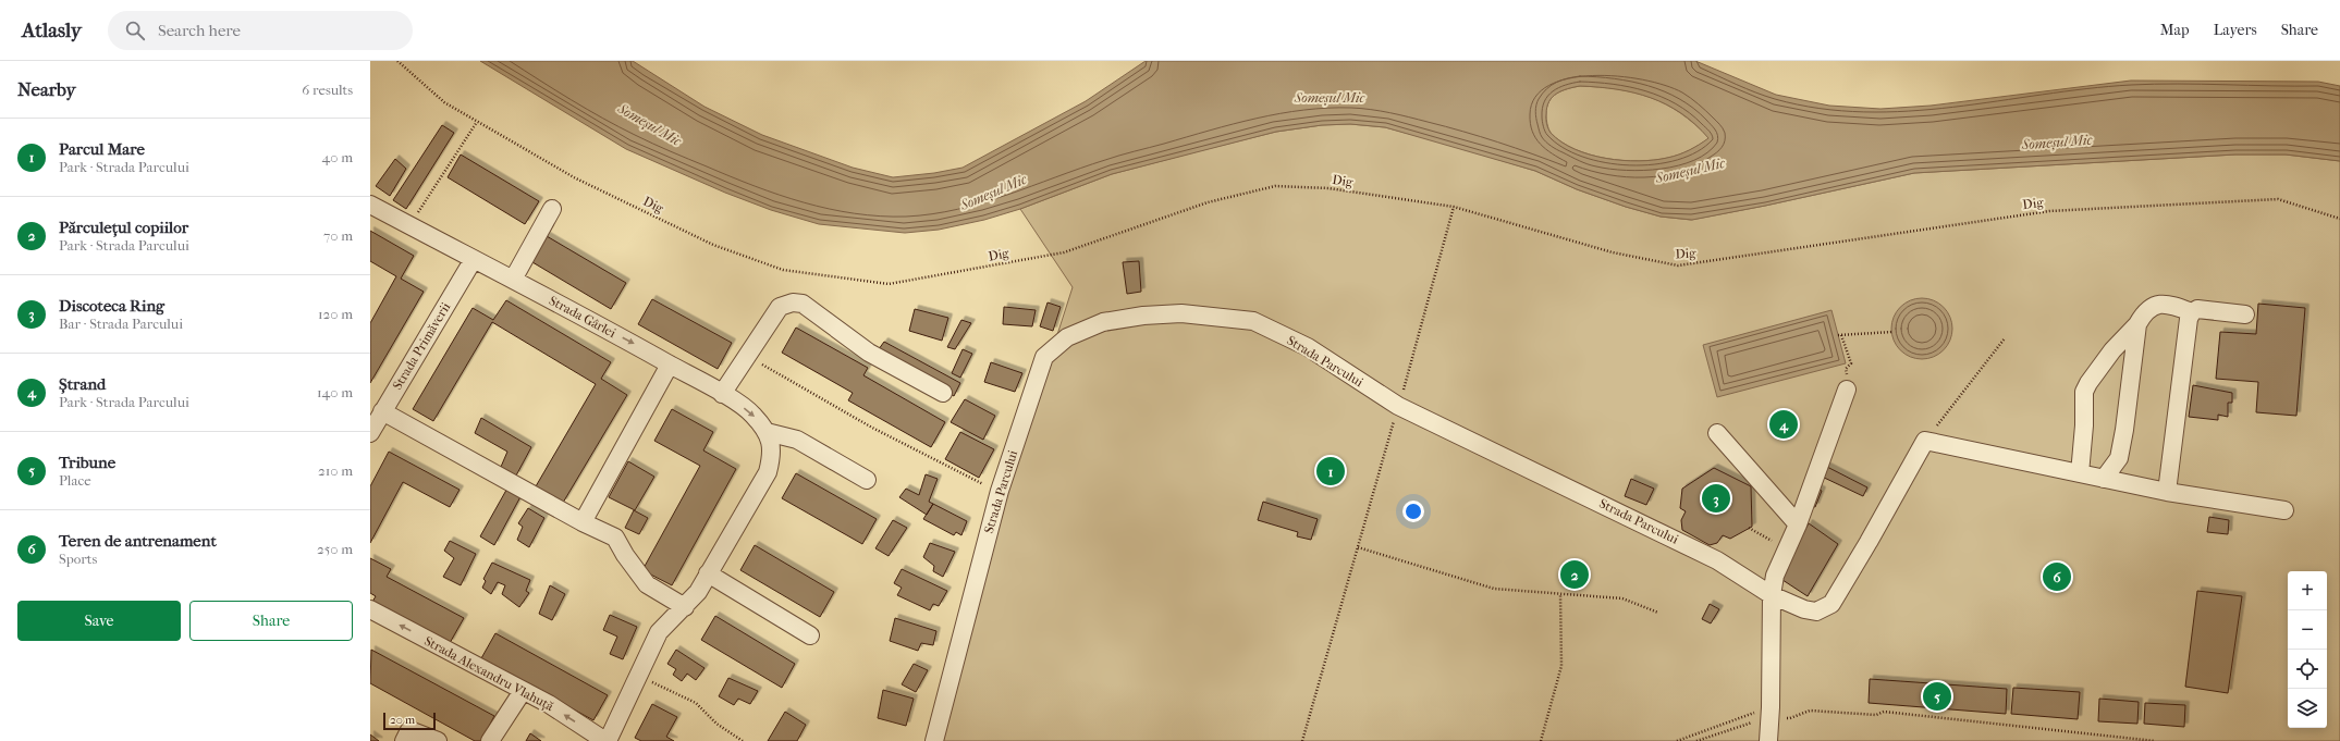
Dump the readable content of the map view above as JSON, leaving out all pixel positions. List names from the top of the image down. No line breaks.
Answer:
{"streets":{"street":["Strada Gârlei","Strada Primăverii","Strada Parcului","Strada Alexandru Vlahuță"],"path":["Dig"]},"crossings":[["Strada Gârlei","Strada Primăverii"],["Strada Gârlei","Strada Alexandru Vlahuță"]],"one_way":["Strada Gârlei"],"water":["Someșul Mic"],"scale_bar":"20 m","page":{"header":"Atlasly","search":"Search here","nav":["Map","Layers","Share"],"heading":["Nearby","6 results"],"list":[{"mark":"1","name":"Parcul Mare","note":"Park · Strada Parcului","value":"40 m"},{"mark":"2","name":"Părculețul copiilor","note":"Park · Strada Parcului","value":"70 m"},{"mark":"3","name":"Discoteca Ring","note":"Bar · Strada Parcului","value":"120 m"},{"mark":"4","name":"Ștrand","note":"Park · Strada Parcului","value":"140 m"},{"mark":"5","name":"Tribune","note":"Place","value":"210 m"},{"mark":"6","name":"Teren de antrenament","note":"Sports","value":"250 m"}],"pins":["4","1","3","2","6","5"],"map_buttons":["+","−"],"buttons":["Save","Share"],"scale":"20 m"}}
